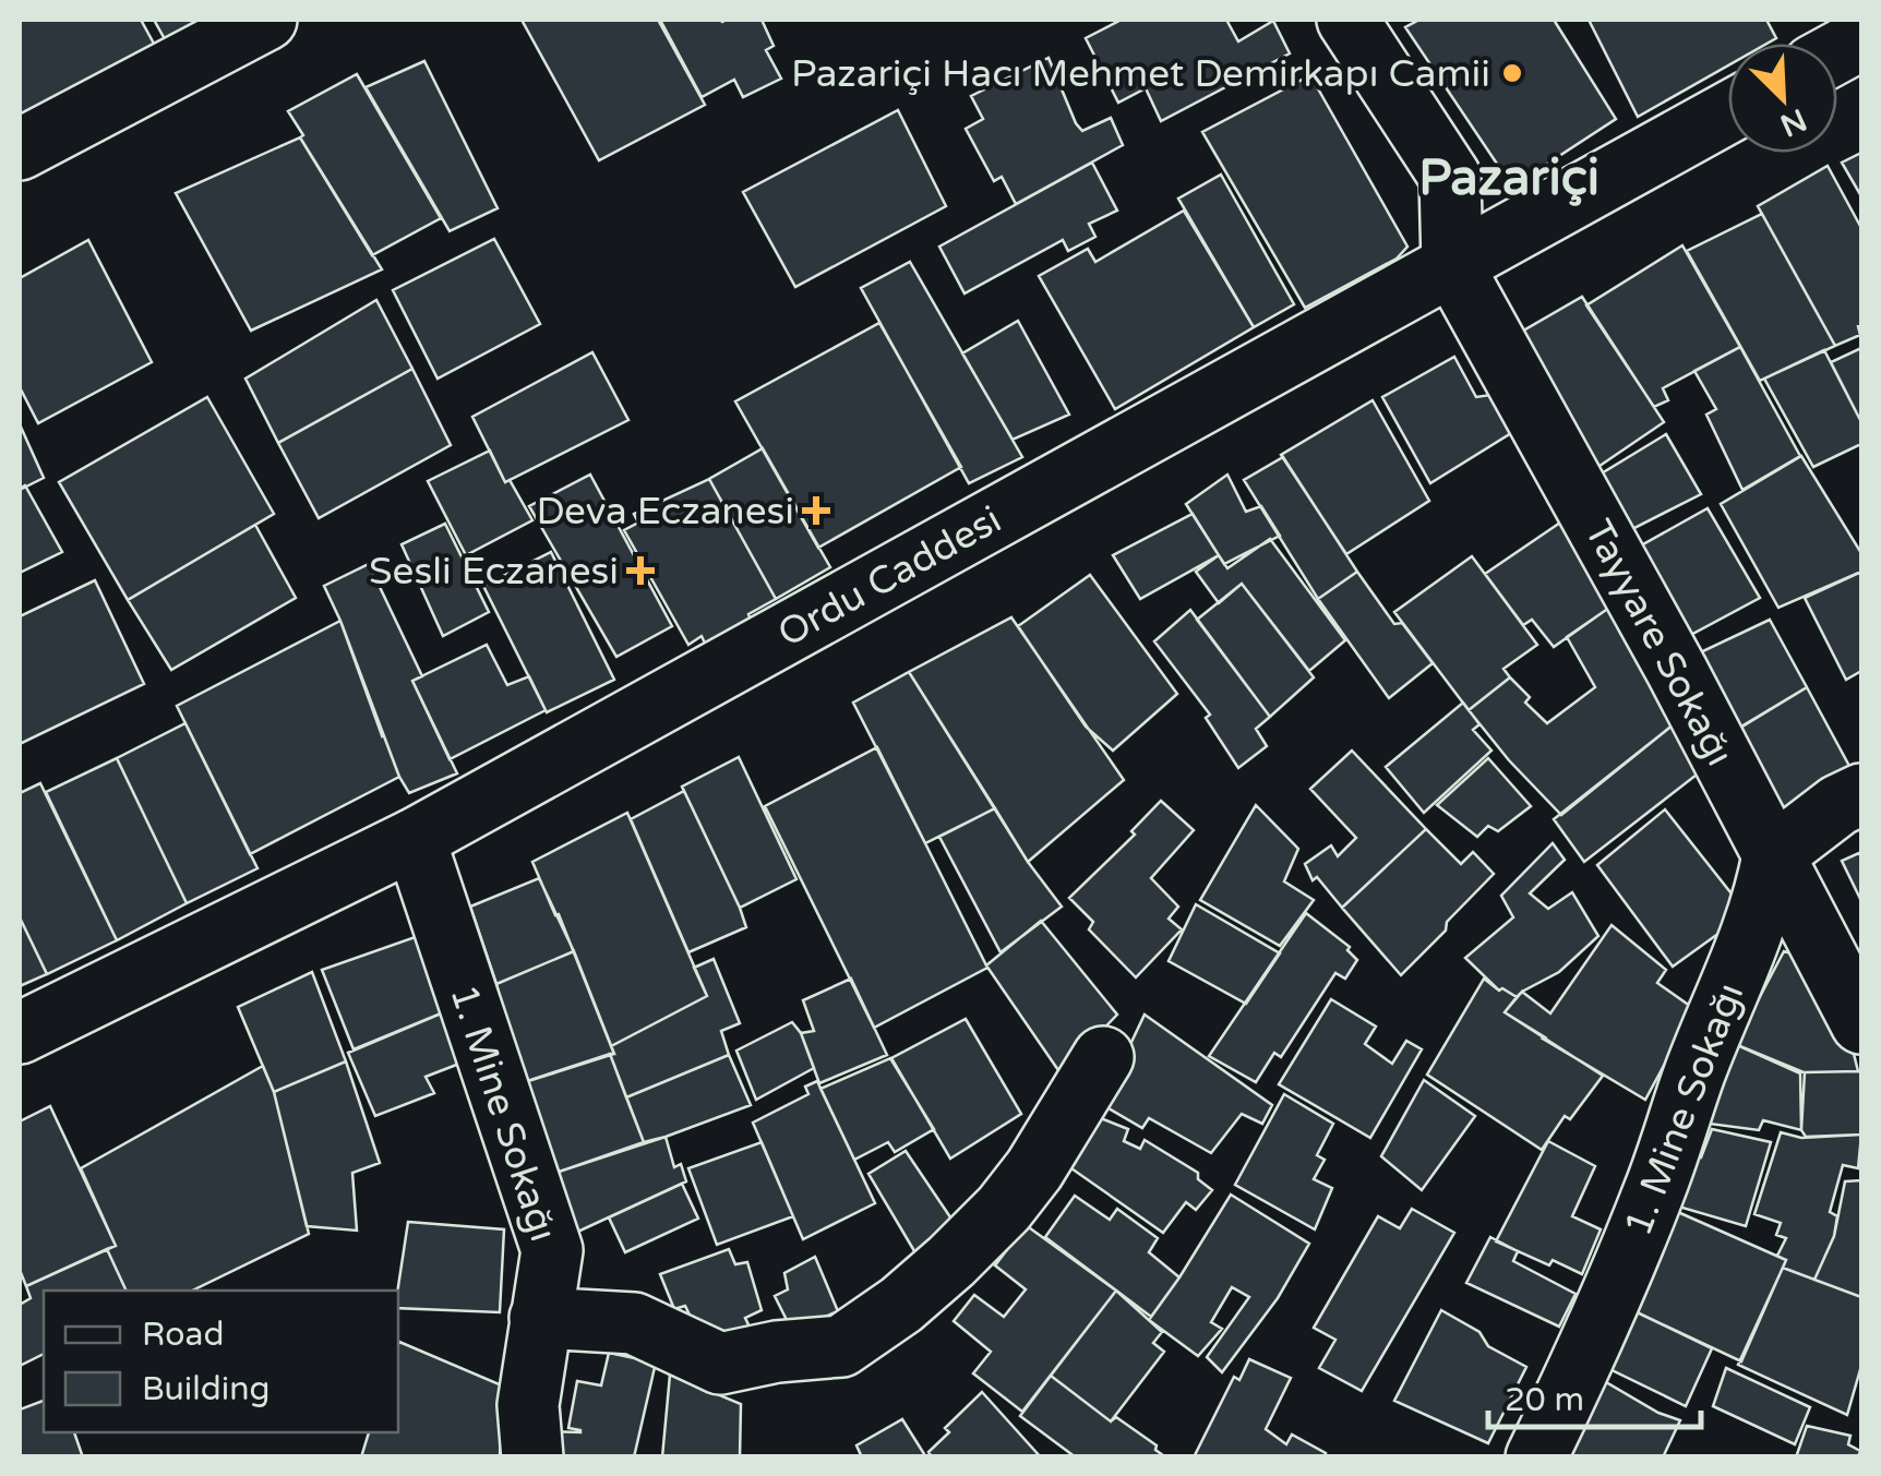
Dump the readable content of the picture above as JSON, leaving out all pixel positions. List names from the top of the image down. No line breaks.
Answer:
{"streets":{"street":["Ordu Caddesi","Tayyare Sokağı","1. Mine Sokağı"]},"crossings":[["Ordu Caddesi","Tayyare Sokağı"],["Ordu Caddesi","1. Mine Sokağı"],["Tayyare Sokağı","1. Mine Sokağı"]],"districts":["Pazariçi"],"places":{"other":["Pazariçi Hacı Mehmet Demirkapı Camii"],"health":["Deva Eczanesi","Sesli Eczanesi"]},"legend":["Road","Building"],"scale_bar":"20 m","north":"bottom right"}
